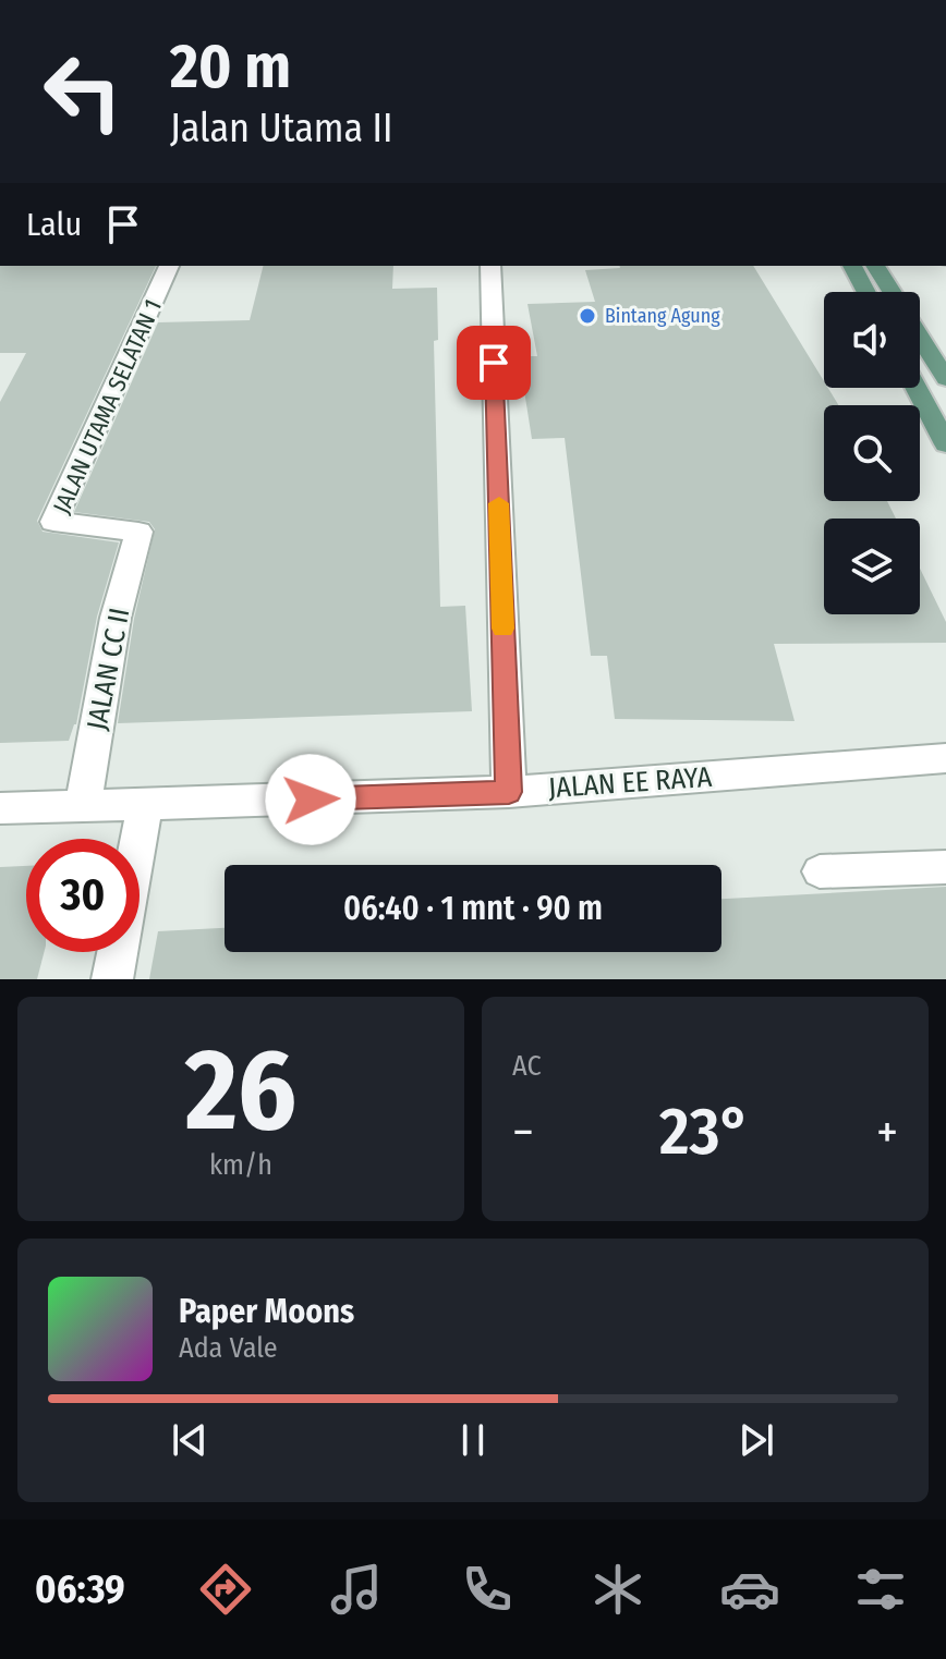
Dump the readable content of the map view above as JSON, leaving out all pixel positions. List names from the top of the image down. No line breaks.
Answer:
{"streets":{"street":["JALAN UTAMA SELATAN 1","JALAN CC II","JALAN EE RAYA"]},"crossings":[["JALAN UTAMA SELATAN 1","JALAN CC II"],["JALAN CC II","JALAN EE RAYA"]],"places":["Bintang Agung"],"page":{"turn":["20 m","Jalan Utama II"],"then":"Lalu","limit":"30","trip":"06:40 · 1 mnt · 90 m","tile":[["26","km/h"],"AC"],"heat":["−","23°","+"],"song":["Paper Moons","Ada Vale"],"tabs":"06:39"}}
